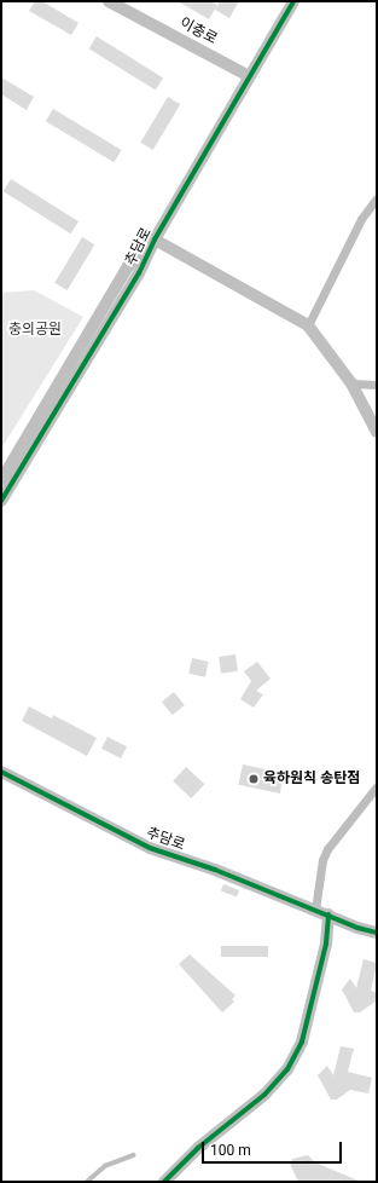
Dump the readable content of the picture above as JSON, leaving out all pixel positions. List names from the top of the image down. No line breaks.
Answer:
{"streets":{"street":["이충로","추담로"]},"crossings":[["이충로","추담로"]],"parks":["충의공원"],"places":["육하원칙 송탄점"],"scale_bar":"100 m"}
